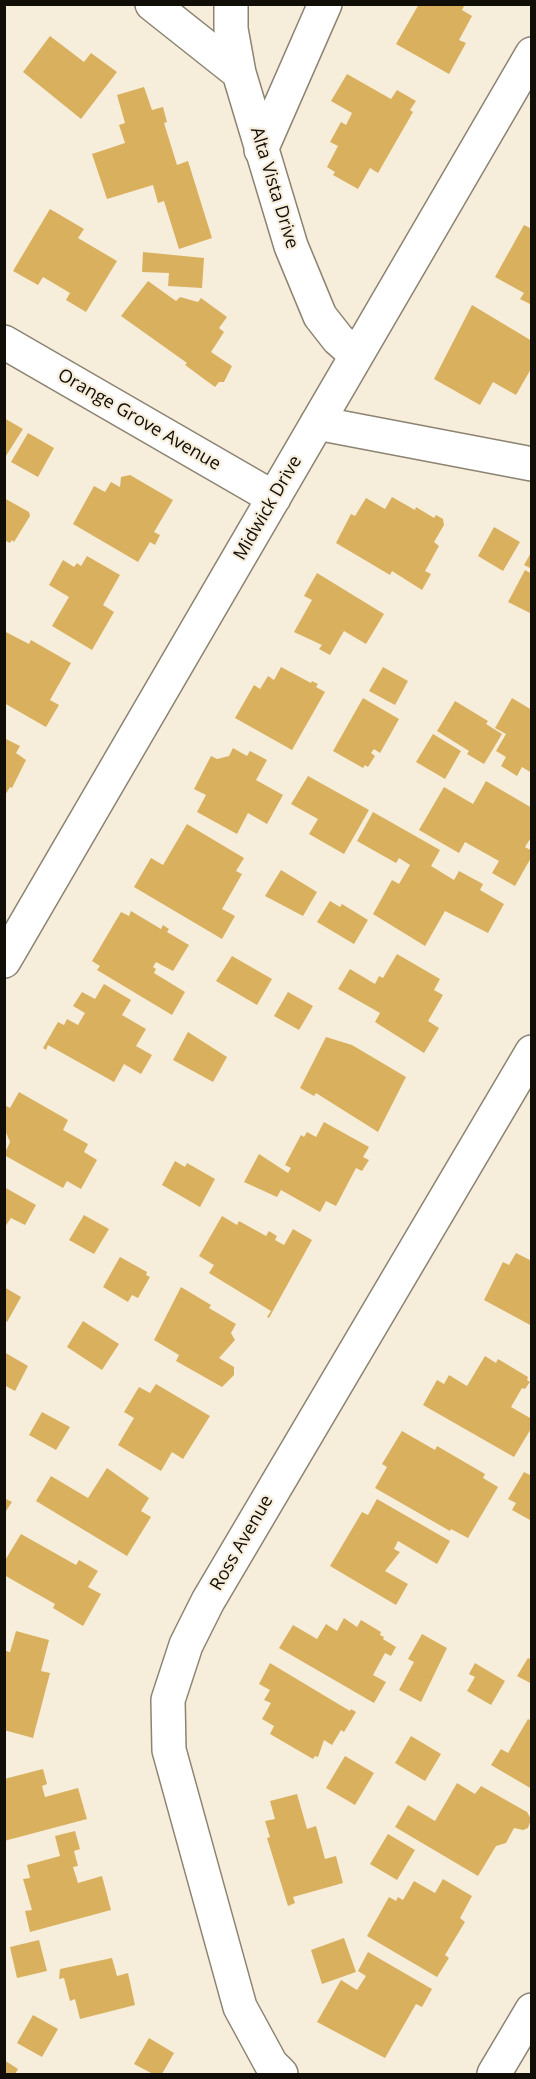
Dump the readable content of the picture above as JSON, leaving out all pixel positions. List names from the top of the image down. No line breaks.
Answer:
{"streets":{"street":["Alta Vista Drive","Orange Grove Avenue","Midwick Drive","Ross Avenue"]},"crossings":[["Alta Vista Drive","Midwick Drive"],["Orange Grove Avenue","Midwick Drive"]]}
